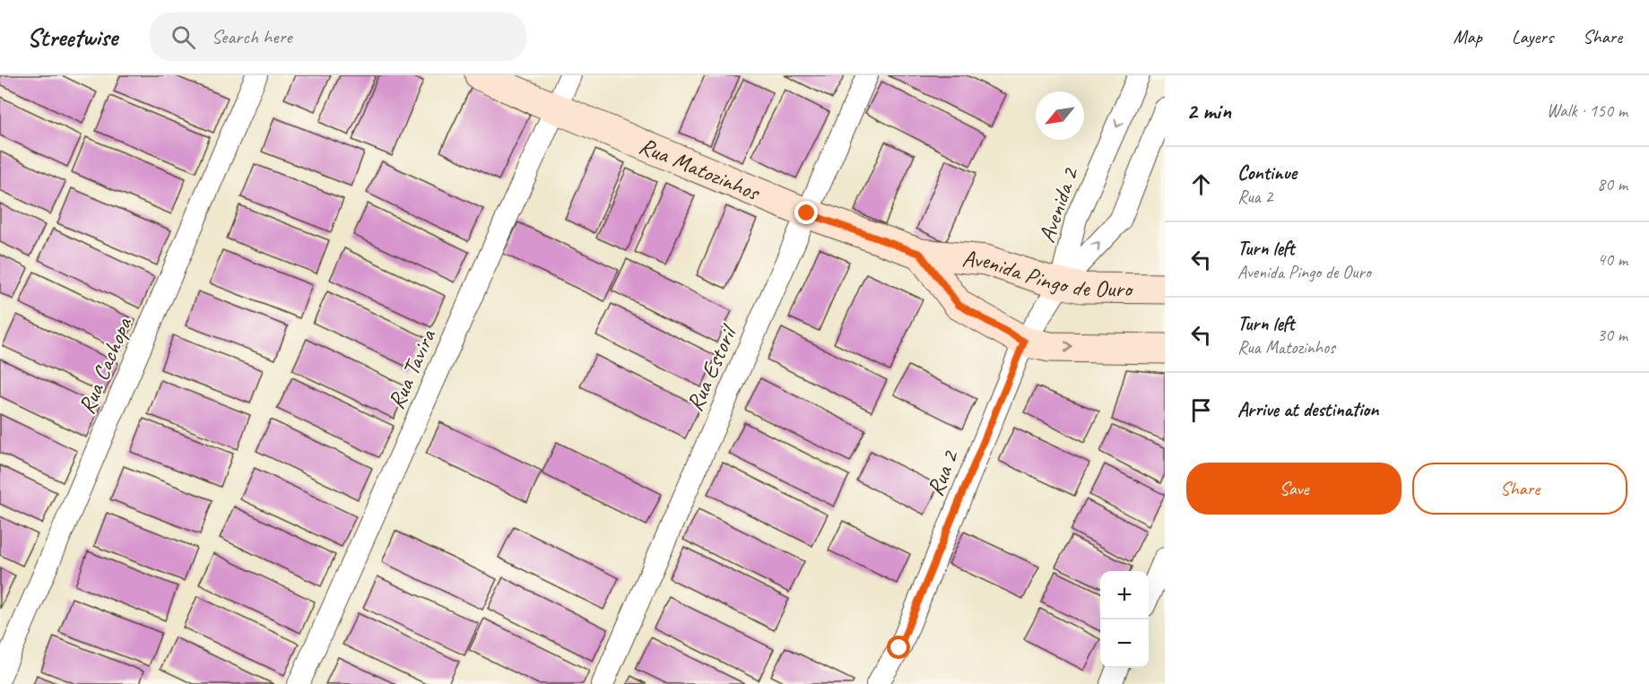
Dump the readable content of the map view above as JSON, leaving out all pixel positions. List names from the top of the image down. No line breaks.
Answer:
{"streets":{"street":["Rua Matozinhos","Avenida 2","Avenida Pingo de Ouro","Rua Cachopa","Rua Tavira","Rua Estoril","Rua 2"]},"crossings":[["Rua Matozinhos","Avenida Pingo de Ouro"],["Rua Matozinhos","Rua Tavira"],["Rua Matozinhos","Rua Estoril"],["Avenida 2","Avenida Pingo de Ouro"],["Avenida 2","Rua 2"],["Avenida Pingo de Ouro","Rua 2"]],"north":"bottom left","page":{"header":"Streetwise","search":"Search here","nav":["Map","Layers","Share"],"heading":["2 min","Walk · 150 m"],"list":[["Continue","Rua 2","80 m"],["Turn left","Avenida Pingo de Ouro","40 m"],["Turn left","Rua Matozinhos","30 m"],"Arrive at destination"],"buttons":["Save","Share"],"map_buttons":["+","−"]}}
